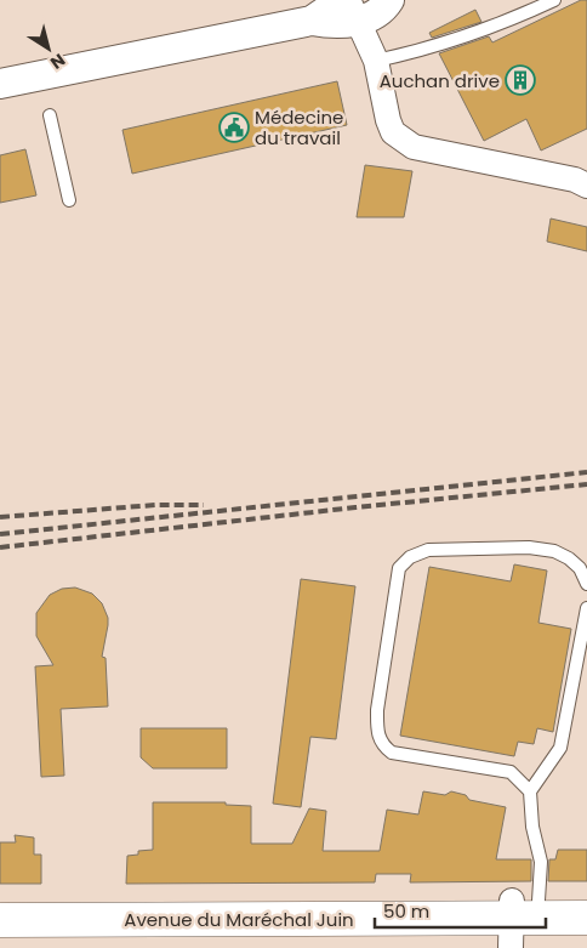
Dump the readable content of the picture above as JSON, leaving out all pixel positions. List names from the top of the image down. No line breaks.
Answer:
{"streets":{"main road":["Avenue du Maréchal Juin"]},"places":{"building":["Auchan drive"],"public building":["Médecine du travail"]},"scale_bar":"50 m","north":"bottom right"}
